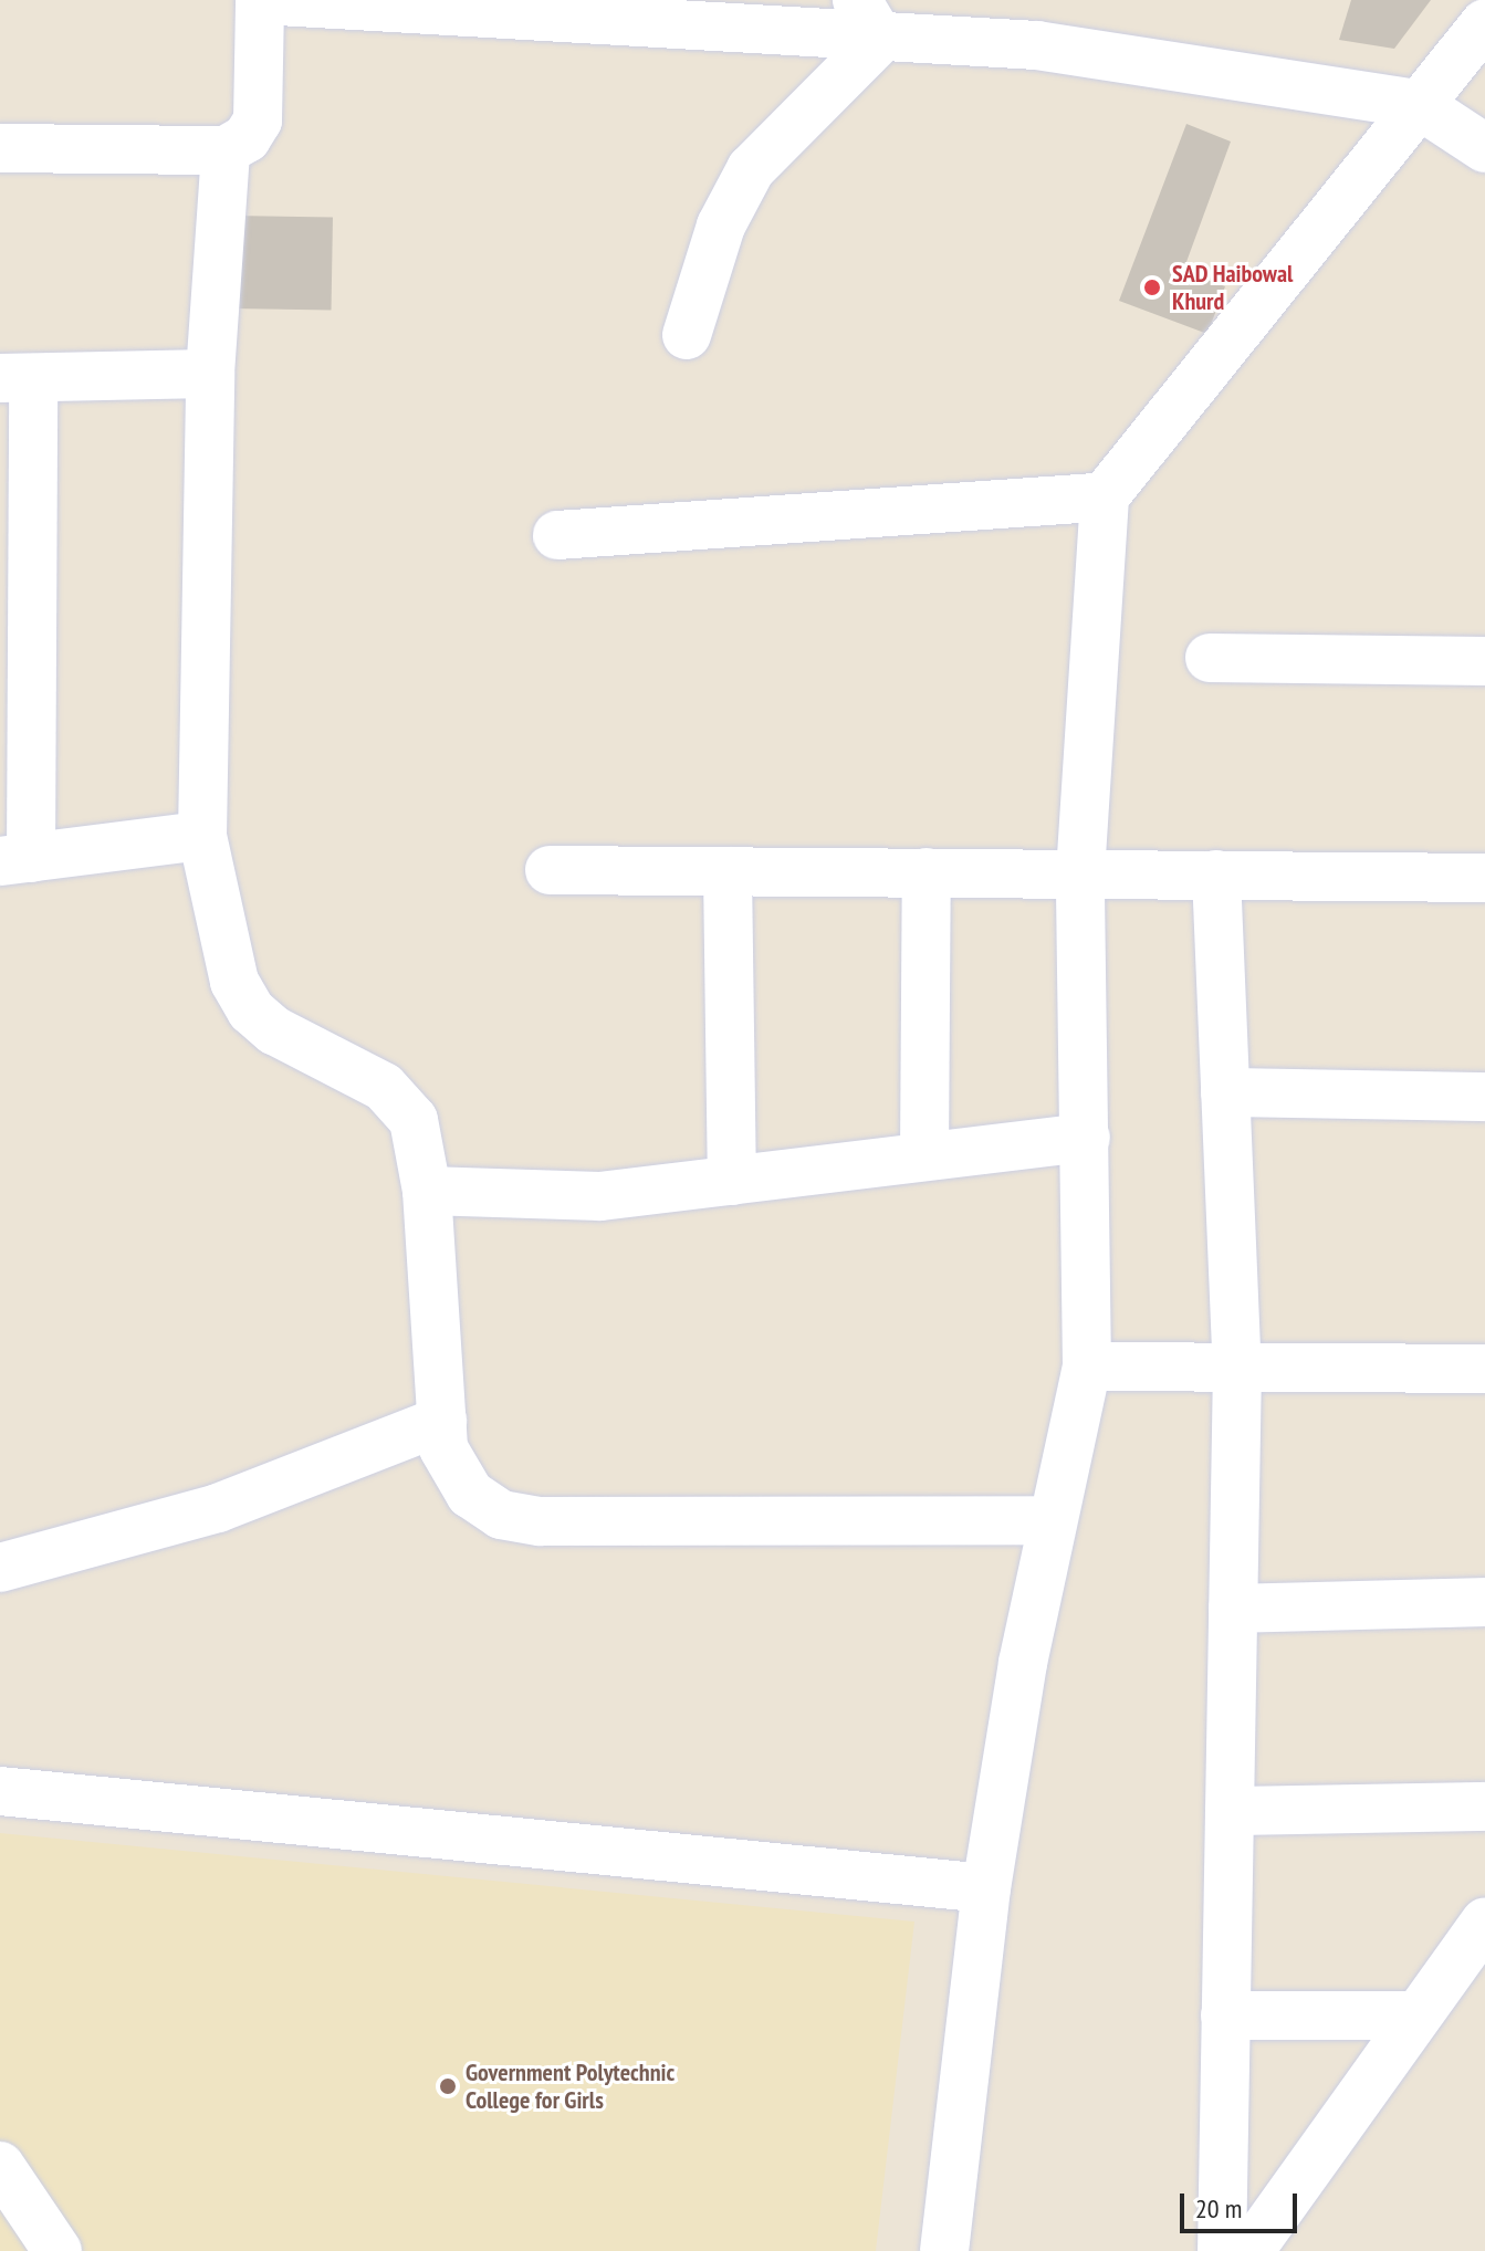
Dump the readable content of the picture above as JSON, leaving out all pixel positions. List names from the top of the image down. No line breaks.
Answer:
{"places":["SAD Haibowal Khurd","Government Polytechnic College for Girls"],"scale_bar":"20 m"}
